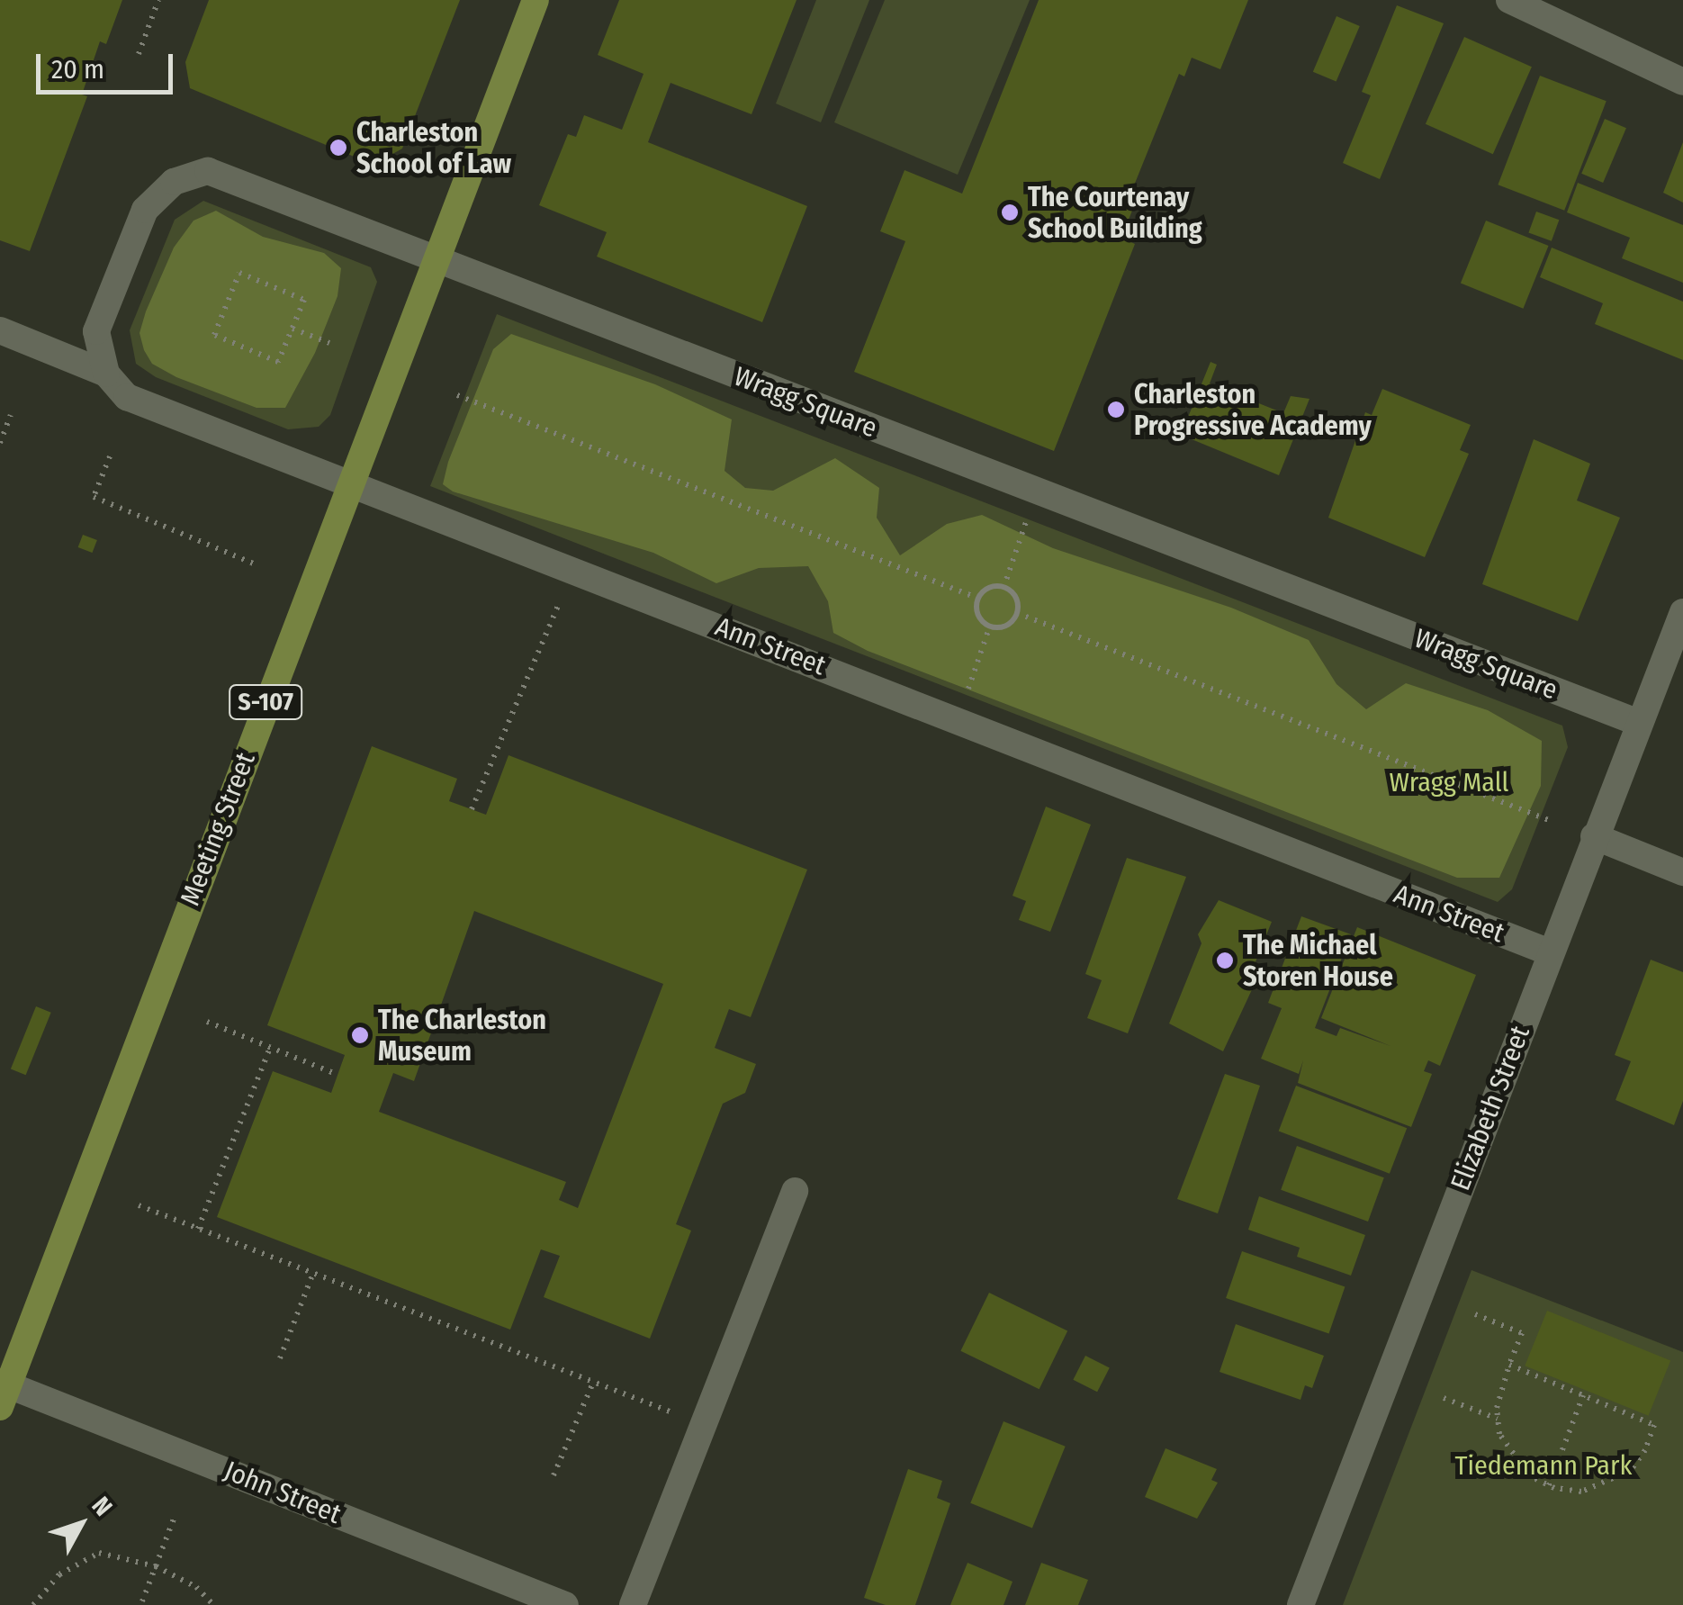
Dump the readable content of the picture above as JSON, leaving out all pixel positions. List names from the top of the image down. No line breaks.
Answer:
{"streets":{"main road":["S-107","Meeting Street"],"street":["Wragg Square","Ann Street","Elizabeth Street","John Street"]},"crossings":[["Wragg Square","Ann Street"],["Wragg Square","Meeting Street"],["Wragg Square","Elizabeth Street"],["Ann Street","Meeting Street"],["Ann Street","Elizabeth Street"],["Meeting Street","John Street"]],"parks":["Wragg Mall","Tiedemann Park"],"places":["Charleston School of Law","The Courtenay School Building","Charleston Progressive Academy","The Michael Storen House","The Charleston Museum"],"scale_bar":"20 m","north":"top right"}
